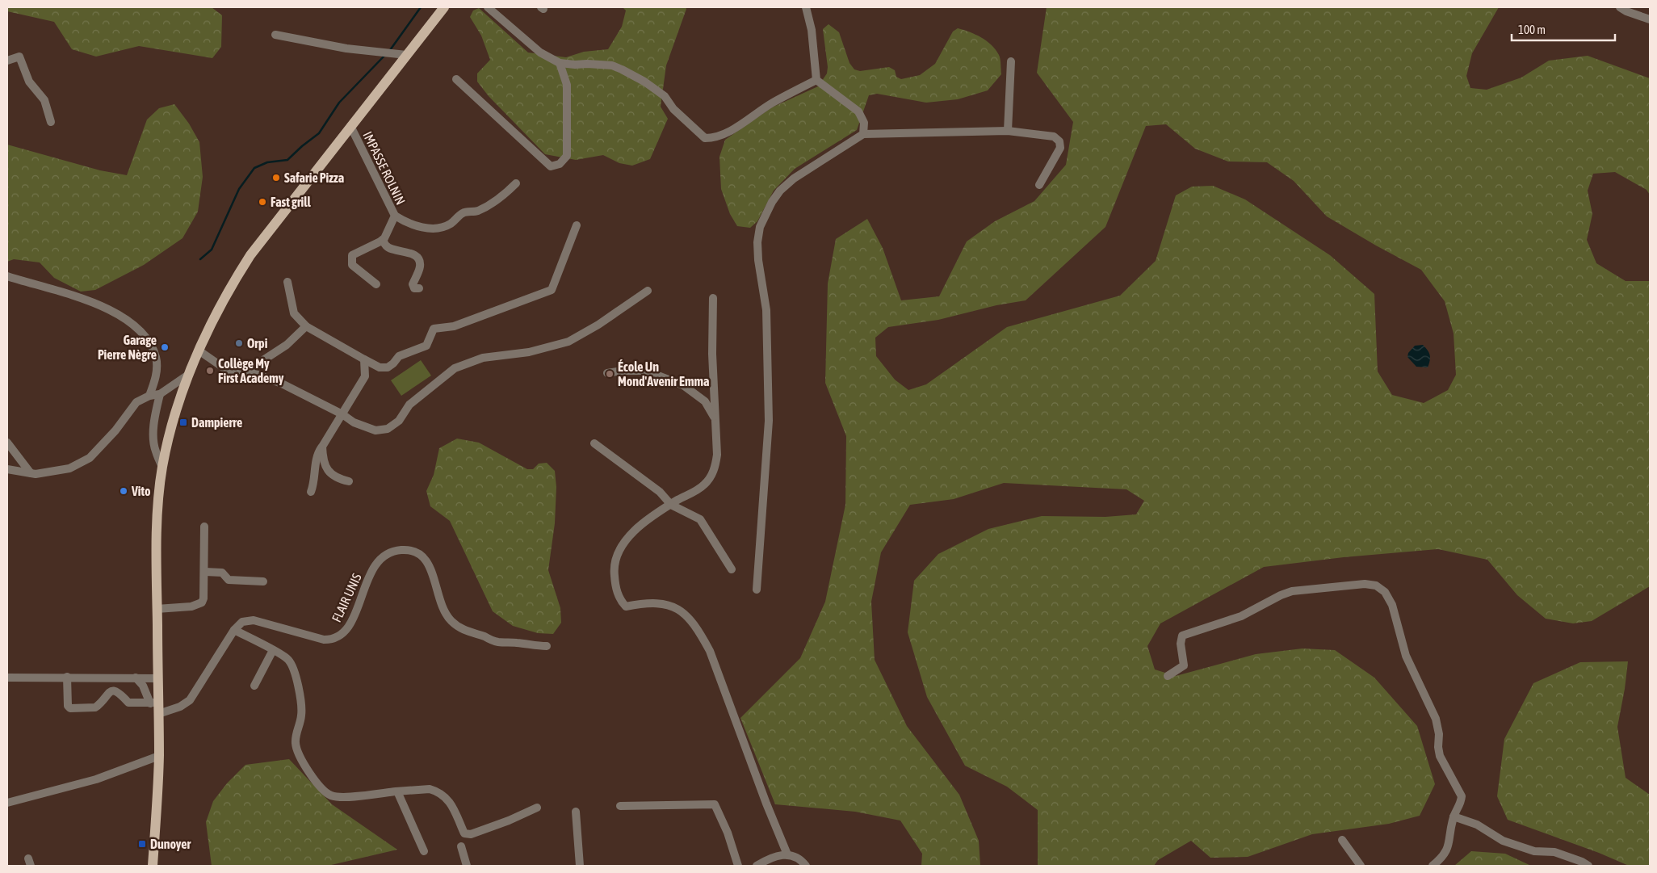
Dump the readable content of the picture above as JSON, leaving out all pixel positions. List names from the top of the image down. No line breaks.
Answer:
{"streets":{"street":["IMPASSE ROLNIN","FLAIR UNIS"]},"places":{"other":["Safarie Pizza","Fast grill","Orpi","Garage Pierre Nègre","Collège My First Academy","École Un Mond'Avenir Emma","Vito"],"transit":["Dampierre","Dunoyer"]},"scale_bar":"100 m"}
